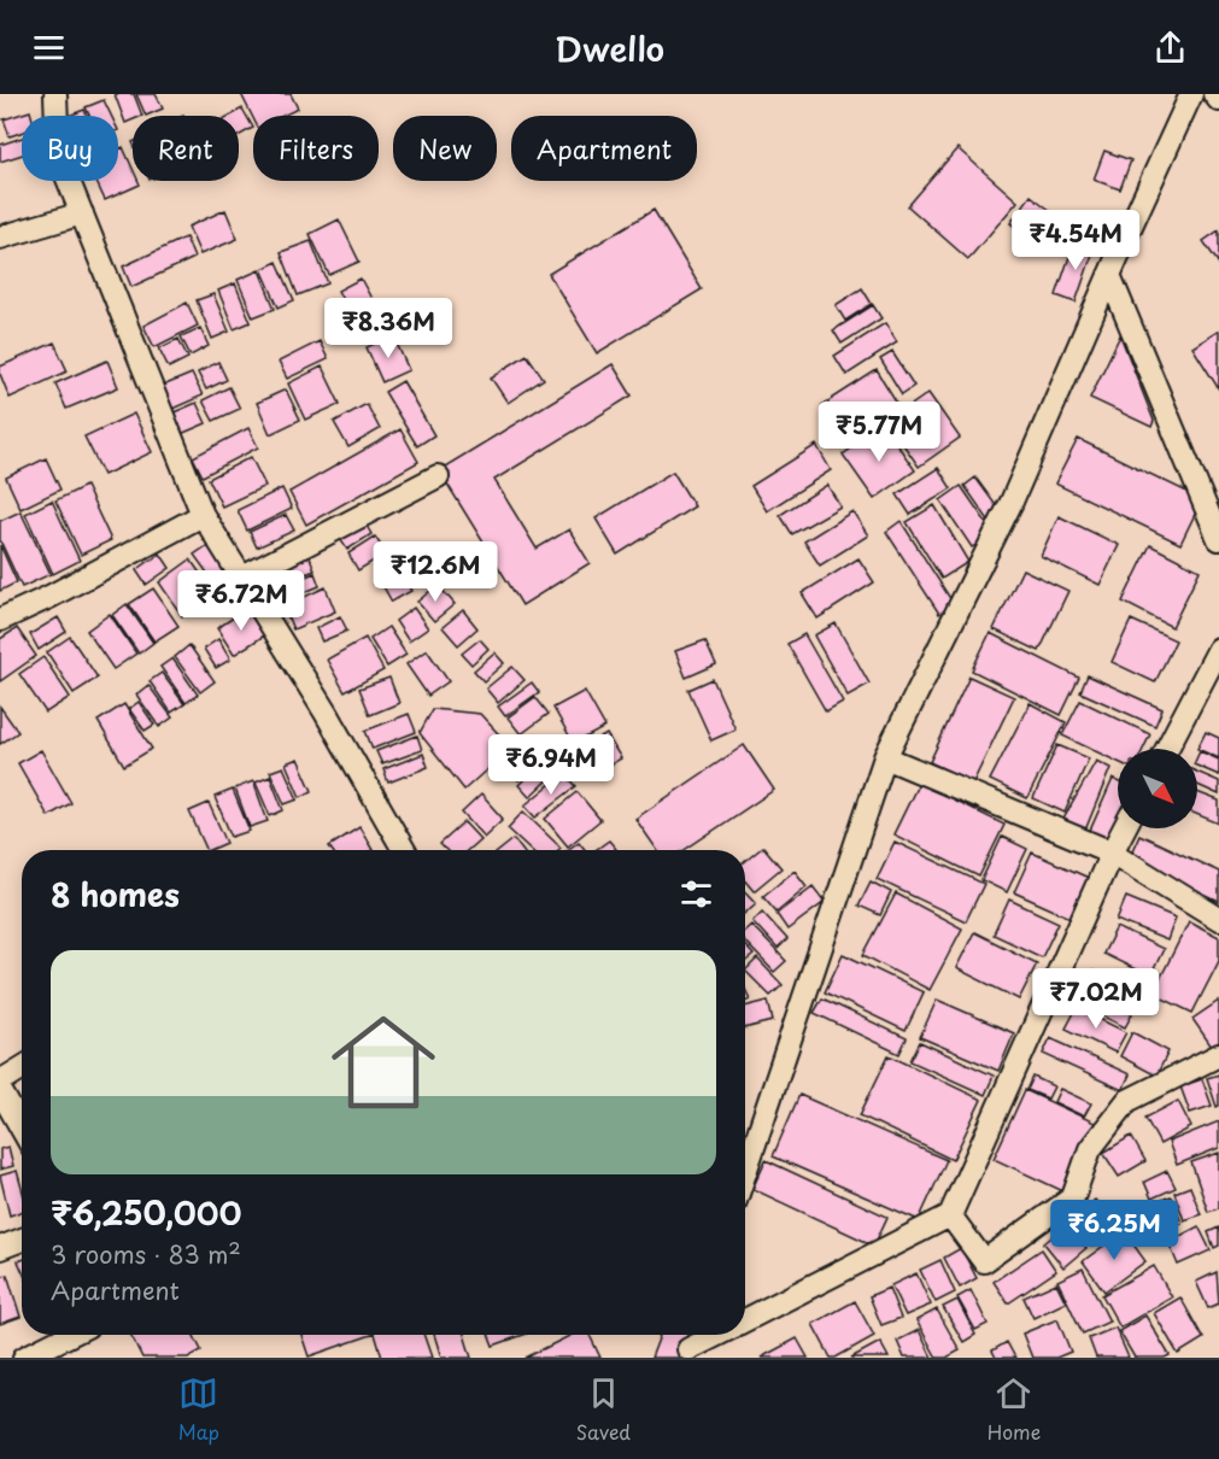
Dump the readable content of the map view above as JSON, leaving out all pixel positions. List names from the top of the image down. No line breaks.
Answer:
{"north":"bottom right","page":{"header":"Dwello","chip":["Buy","Rent","Filters","New","Apartment"],"price":["₹4.54M","₹8.36M","₹5.77M","₹12.6M","₹6.72M","₹6.94M","₹7.02M","₹6.25M"],"heading":"8 homes","list":[{"name":"₹6,250,000","note":"3 rooms · 83 m² · Apartment"}],"tabs":["Map","Saved","Home"]}}
